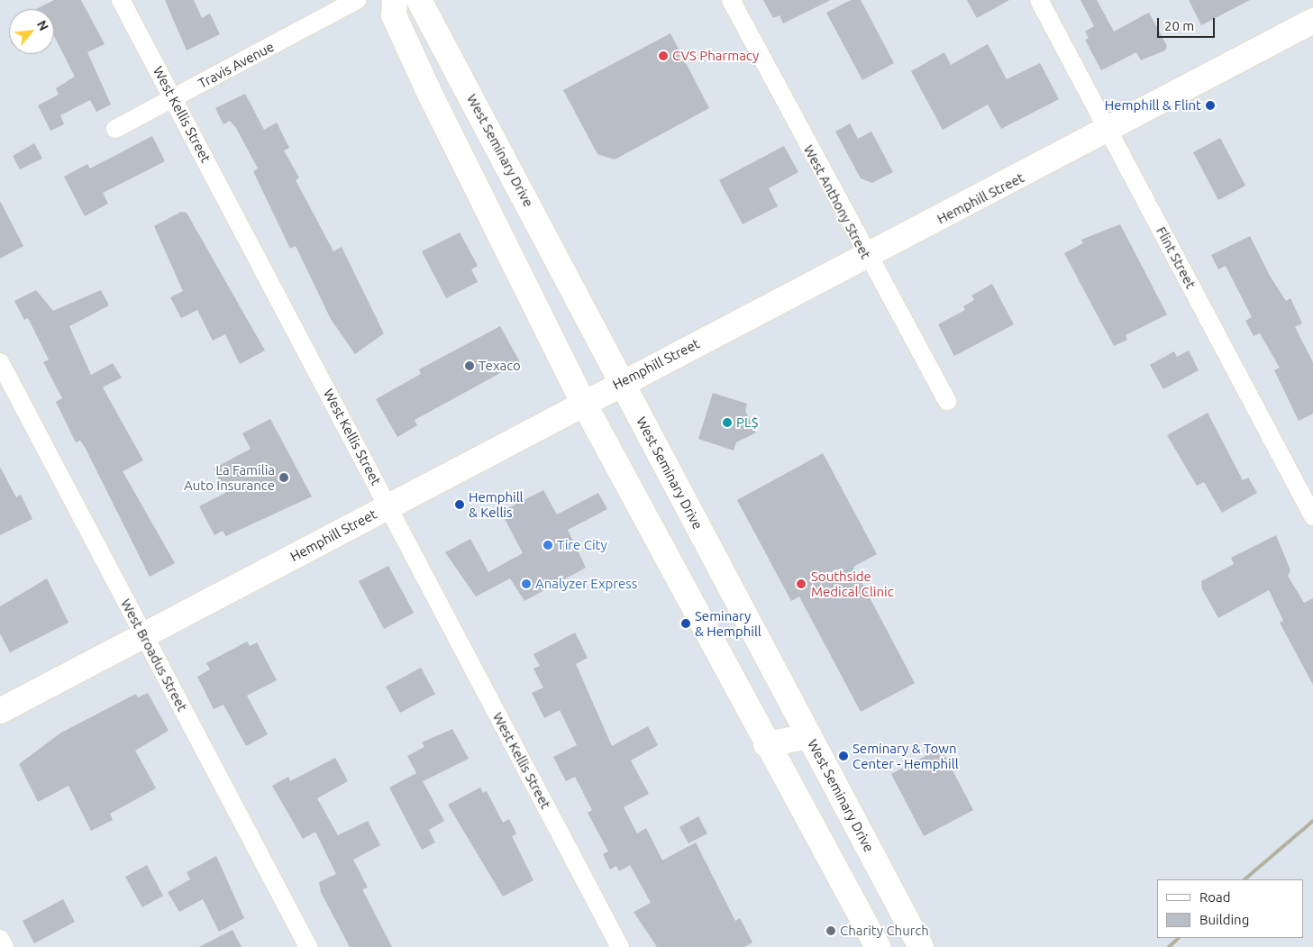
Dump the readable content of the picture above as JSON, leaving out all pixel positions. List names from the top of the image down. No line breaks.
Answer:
{"streets":{"main road":["West Seminary Drive","Hemphill Street"],"street":["Travis Avenue","West Kellis Street","West Anthony Street","Flint Street","West Broadus Street"]},"crossings":[["Travis Avenue","West Kellis Street"],["West Kellis Street","Hemphill Street"],["West Seminary Drive","Hemphill Street"],["Hemphill Street","West Anthony Street"],["Hemphill Street","Flint Street"],["Hemphill Street","West Broadus Street"]],"places":["CVS Pharmacy","Hemphill & Flint","Texaco","PL$","La Familia Auto Insurance","Hemphill & Kellis","Tire City","Analyzer Express","Southside Medical Clinic","Seminary & Hemphill","Seminary & Town Center - Hemphill","Charity Church"],"legend":["Road","Building"],"scale_bar":"20 m","north":"top right"}
